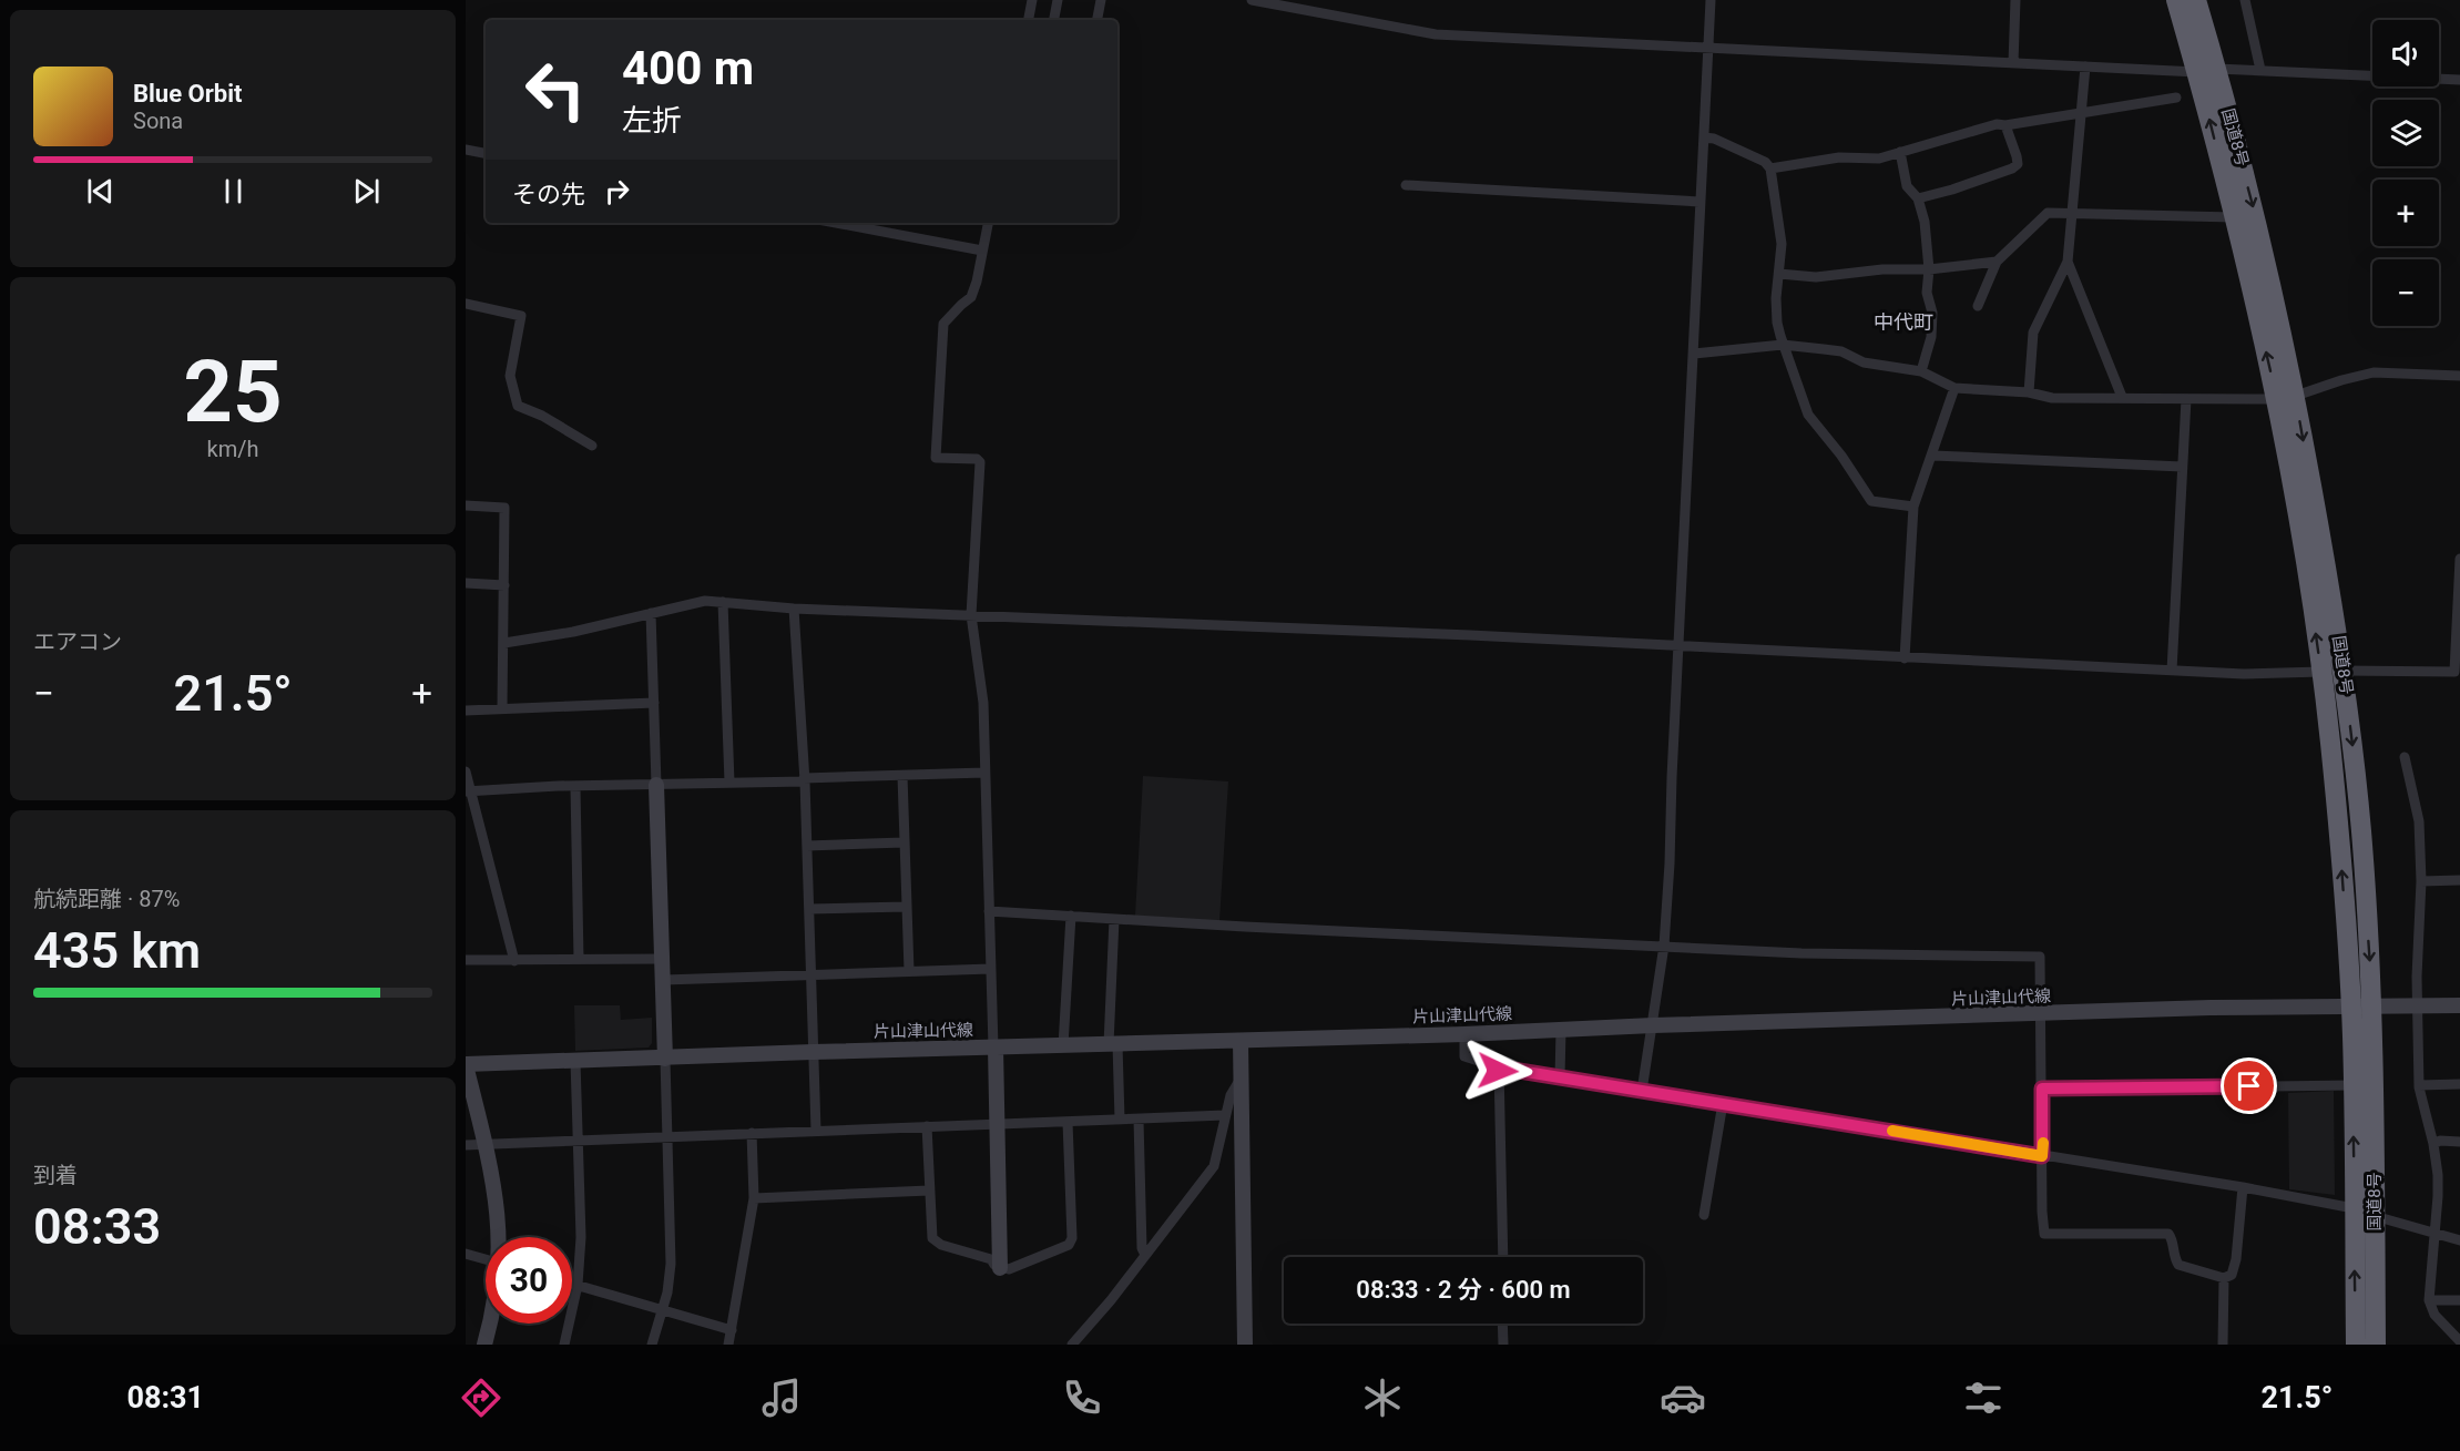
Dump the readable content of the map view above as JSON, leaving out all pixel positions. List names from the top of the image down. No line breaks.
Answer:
{"streets":{"highway":["国道8号"],"main road":["片山津山代線"]},"crossings":[["国道8号","片山津山代線"]],"districts":["中代町"],"page":{"map_buttons":["+","−"],"turn":["400 m","左折"],"song":["Blue Orbit","Sona"],"then":"その先","tile":[["25","km/h"],"エアコン",["航続距離 · 87%","435 km"],["到着","08:33"]],"heat":["−","21.5°","+"],"limit":"30","trip":"08:33 · 2 分 · 600 m","tabs":["08:31","21.5°"]}}
